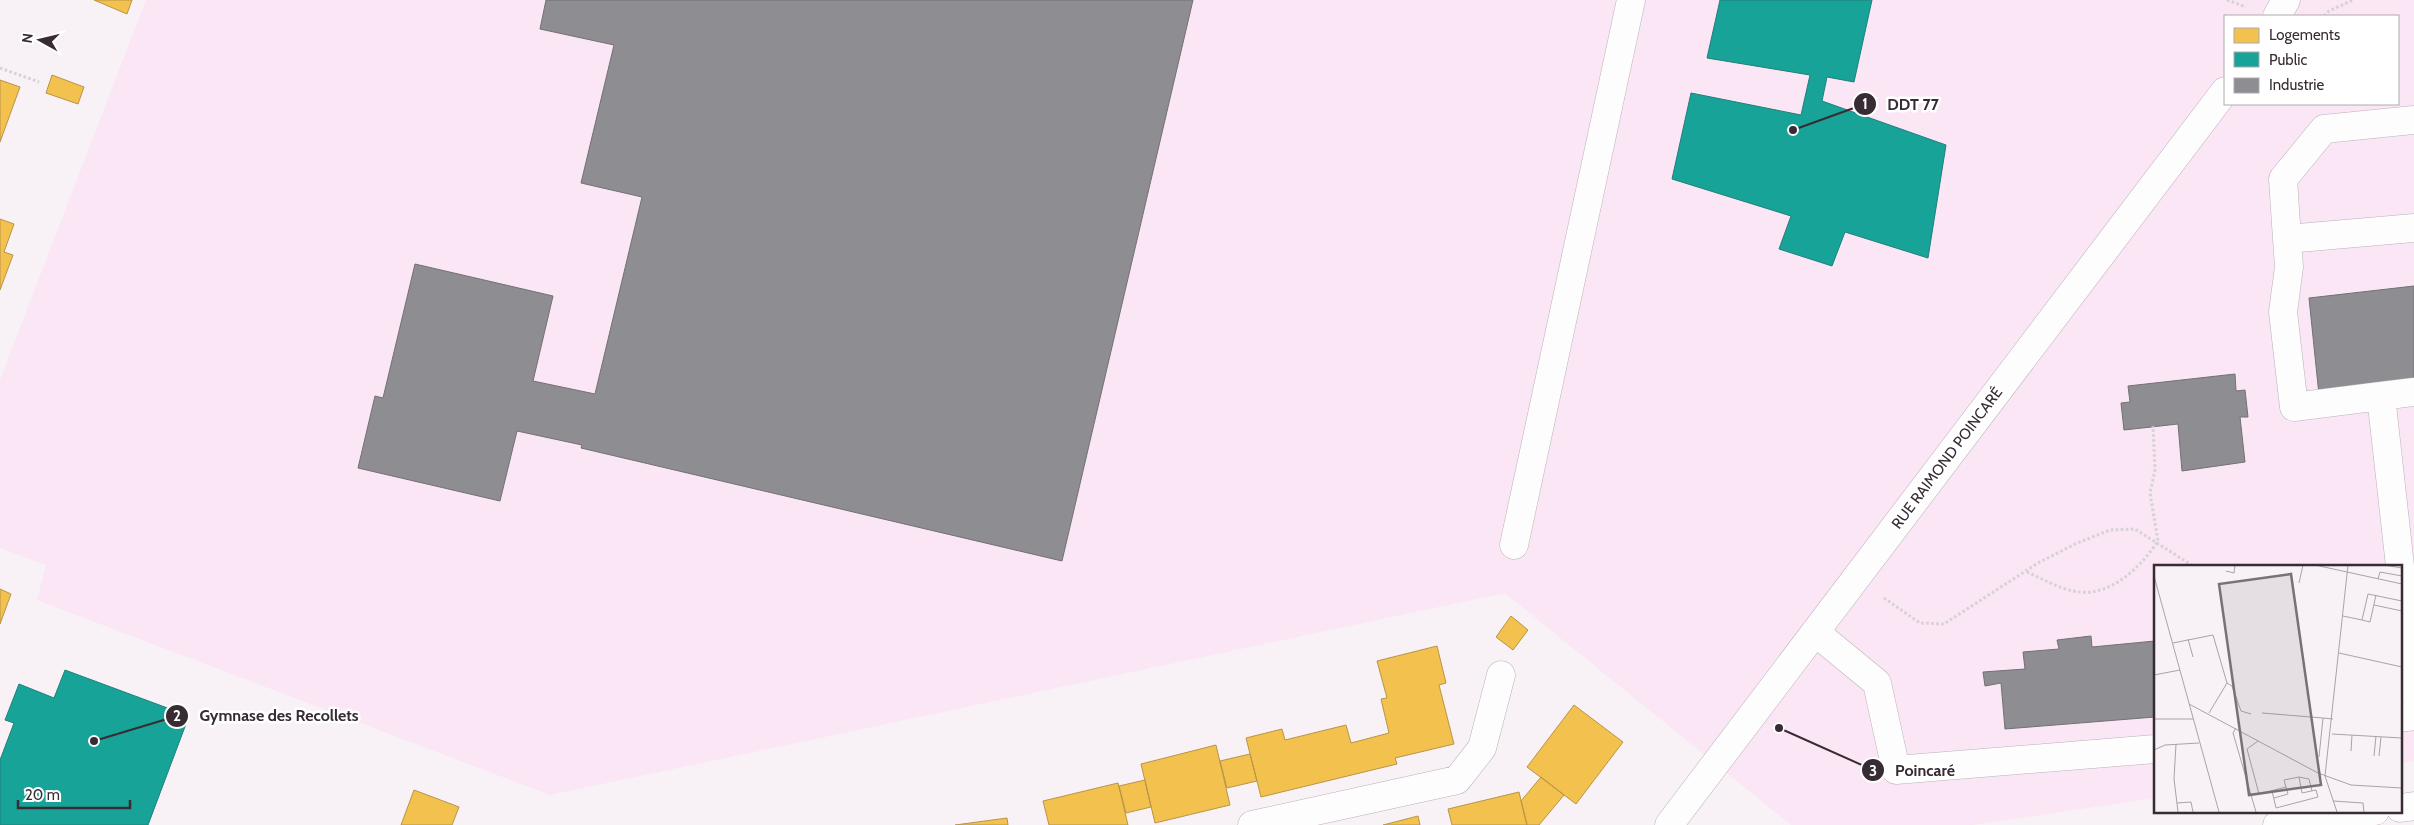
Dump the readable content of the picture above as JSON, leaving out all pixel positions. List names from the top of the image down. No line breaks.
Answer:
{"streets":{"street":["RUE RAIMOND POINCARÉ"]},"places":["DDT 77","Poincaré","Gymnase des Recollets"],"legend":["Logements","Public","Industrie"],"scale_bar":"20 m","north":"left"}
